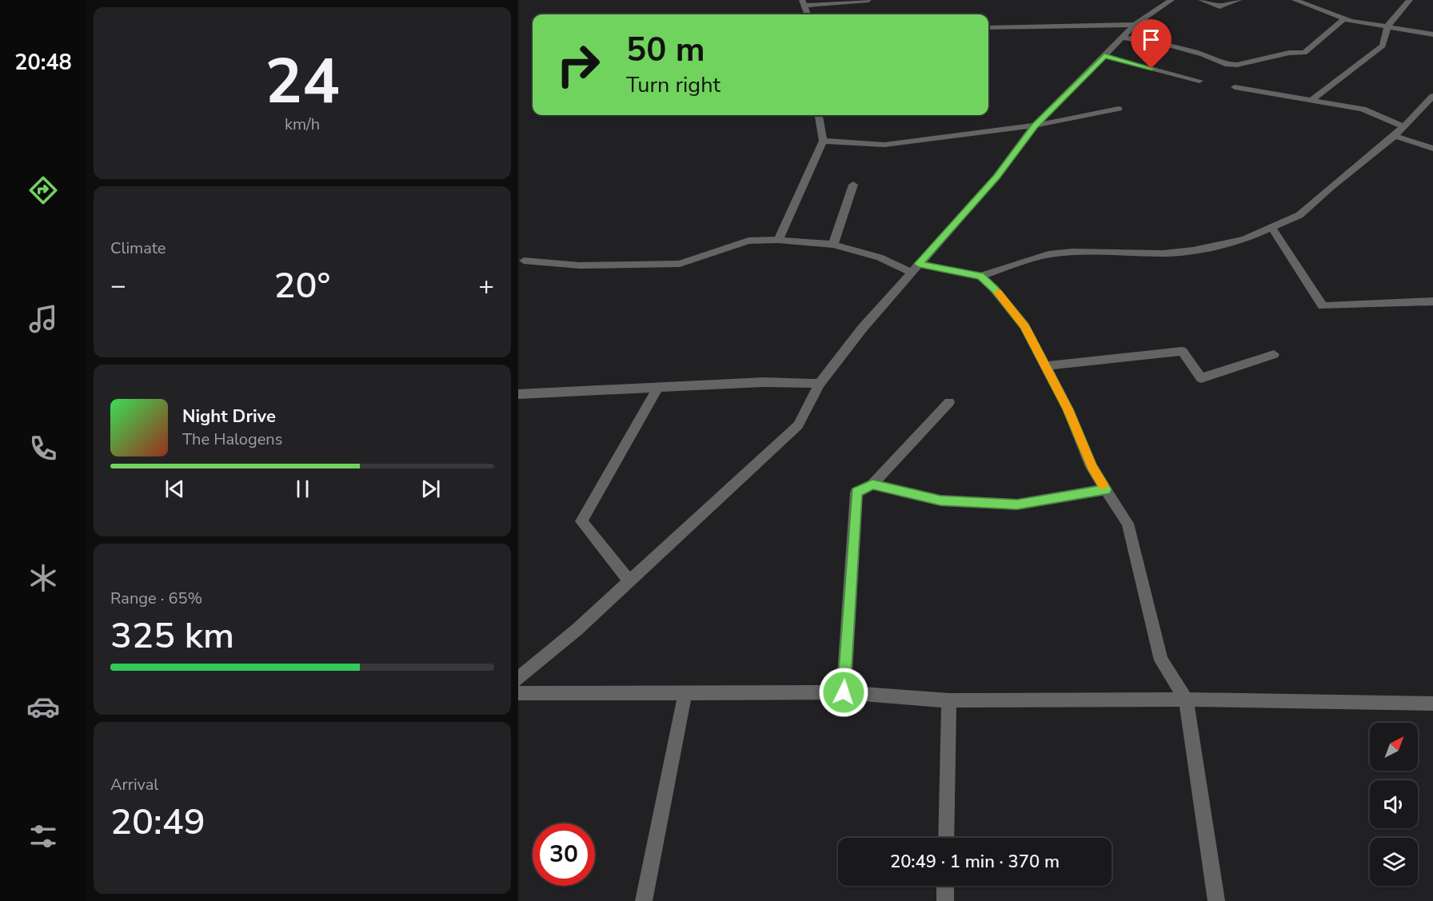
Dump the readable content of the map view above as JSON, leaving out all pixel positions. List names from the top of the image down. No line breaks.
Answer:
{"north":"top right","page":{"tabs":"20:48","tile":[["24","km/h"],"Climate",["Range · 65%","325 km"],["Arrival","20:49"]],"turn":["50 m","Turn right"],"heat":["−","20°","+"],"song":["Night Drive","The Halogens"],"limit":"30","trip":"20:49 · 1 min · 370 m"}}
